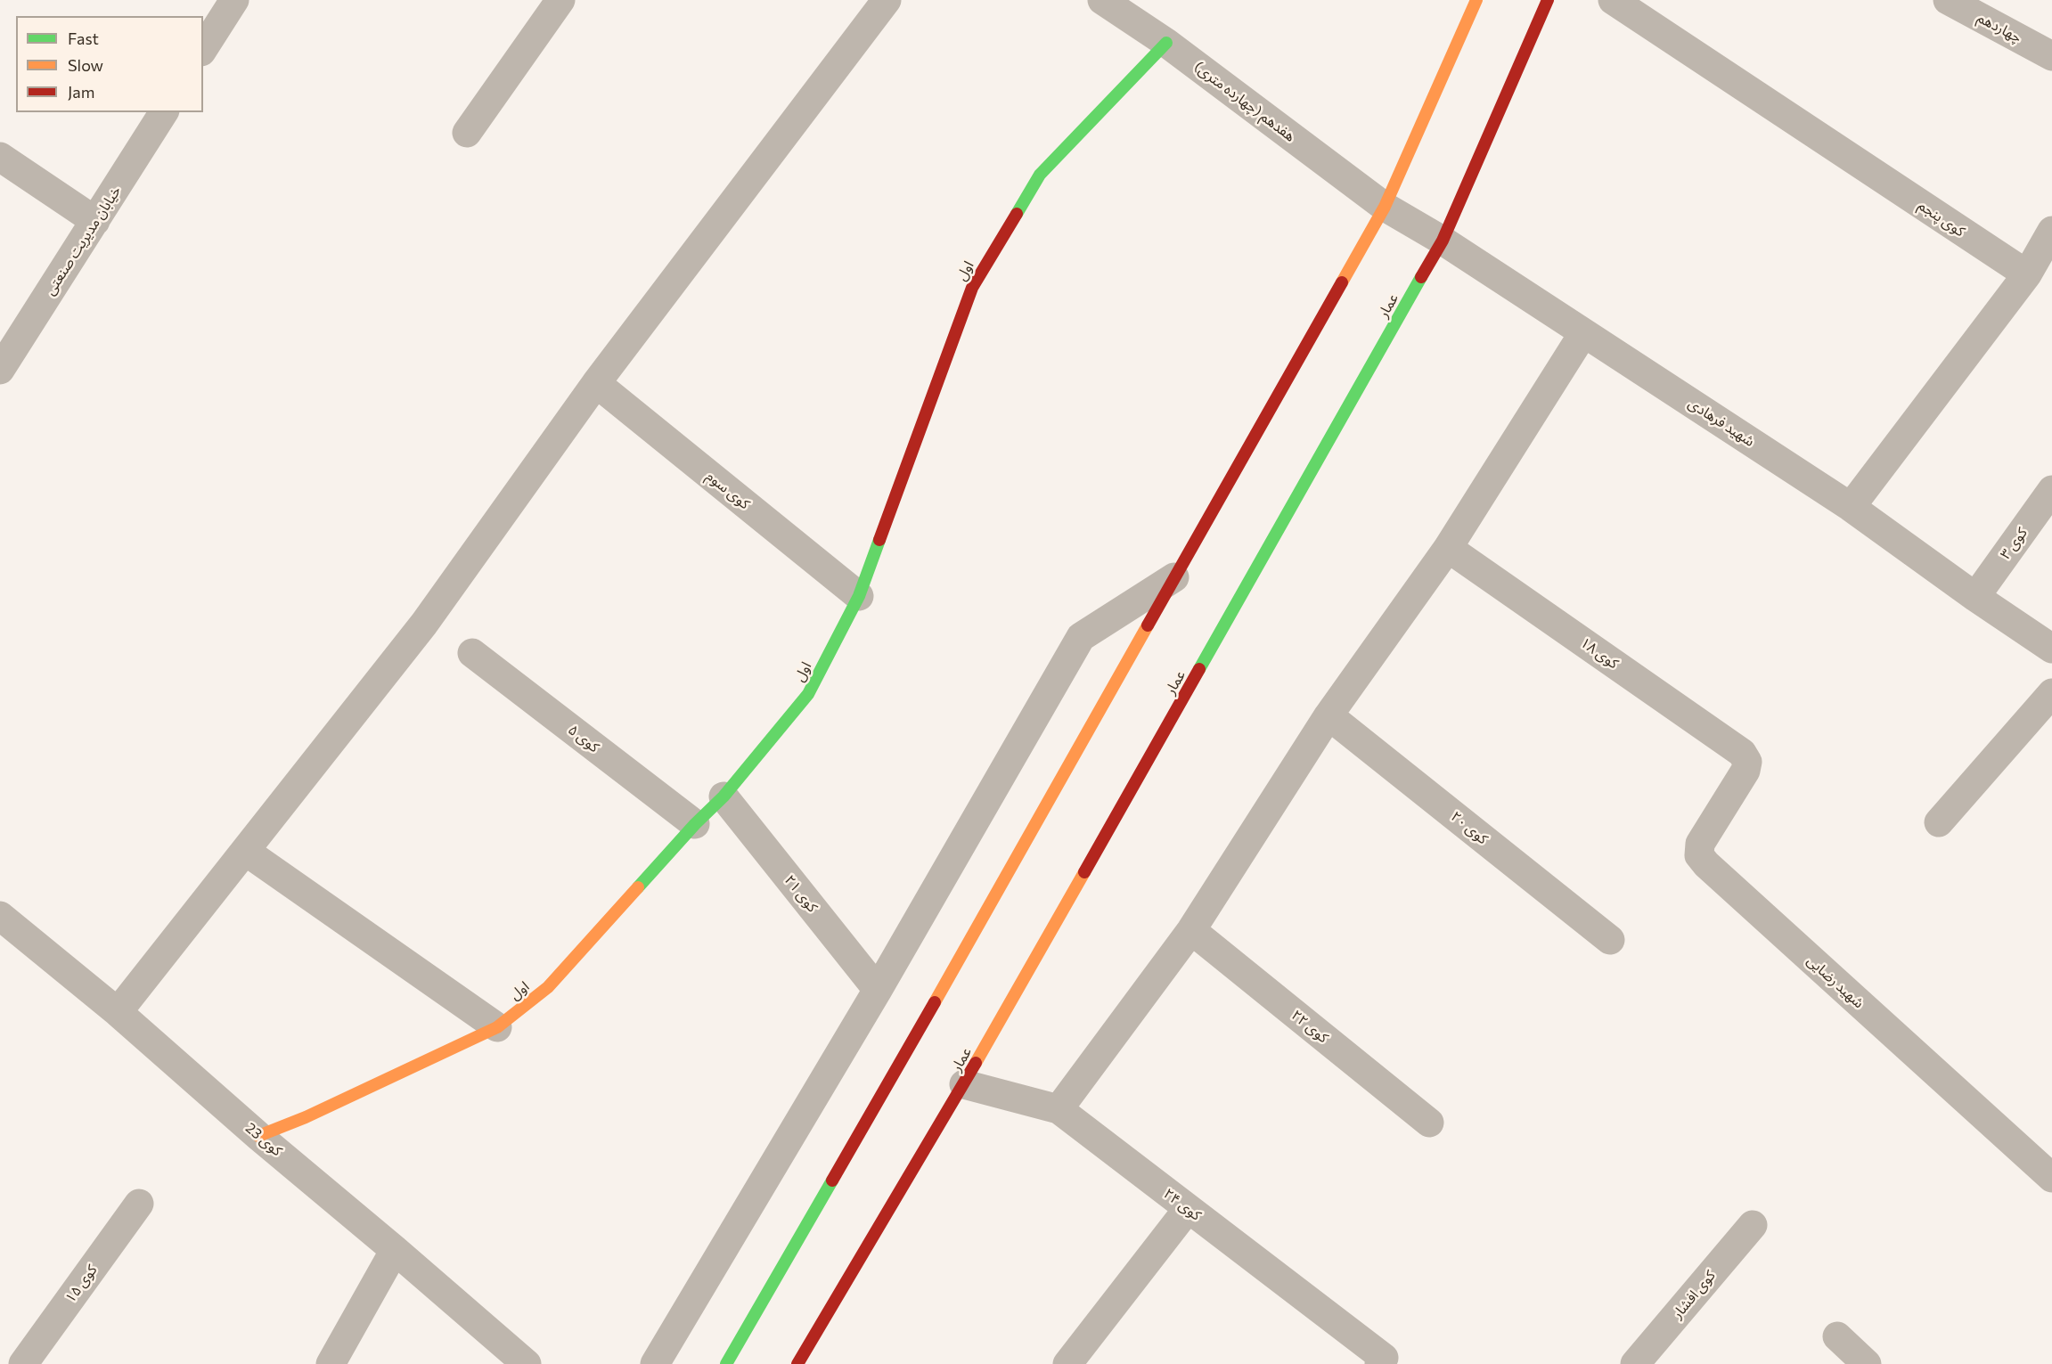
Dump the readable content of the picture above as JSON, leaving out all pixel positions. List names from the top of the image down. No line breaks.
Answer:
{"streets":{"street":["چهاردهم","هفدهم (چهارده متری)","کوی پنجم","خیابان مدیریت صنعتی","اول","عمار","شهید فرهادی","کوی سوم","کوی ۳","کوی ۱۸","کوی ۵","کوی ۲۰","کوی ۲۱","شهید رضایی","کوی ۲۲","کوی 23","کوی ۲۴","کوی ۱۵","کوی افشار"]},"crossings":[["هفدهم (چهارده متری)","اول"],["هفدهم (چهارده متری)","شهید فرهادی"],["اول","کوی سوم"],["اول","کوی ۵"],["اول","کوی ۲۱"],["اول","کوی 23"],["عمار","شهید فرهادی"],["عمار","کوی ۲۴"],["شهید فرهادی","کوی ۳"],["کوی ۱۸","شهید رضایی"]],"legend":["Fast","Slow","Jam"]}
